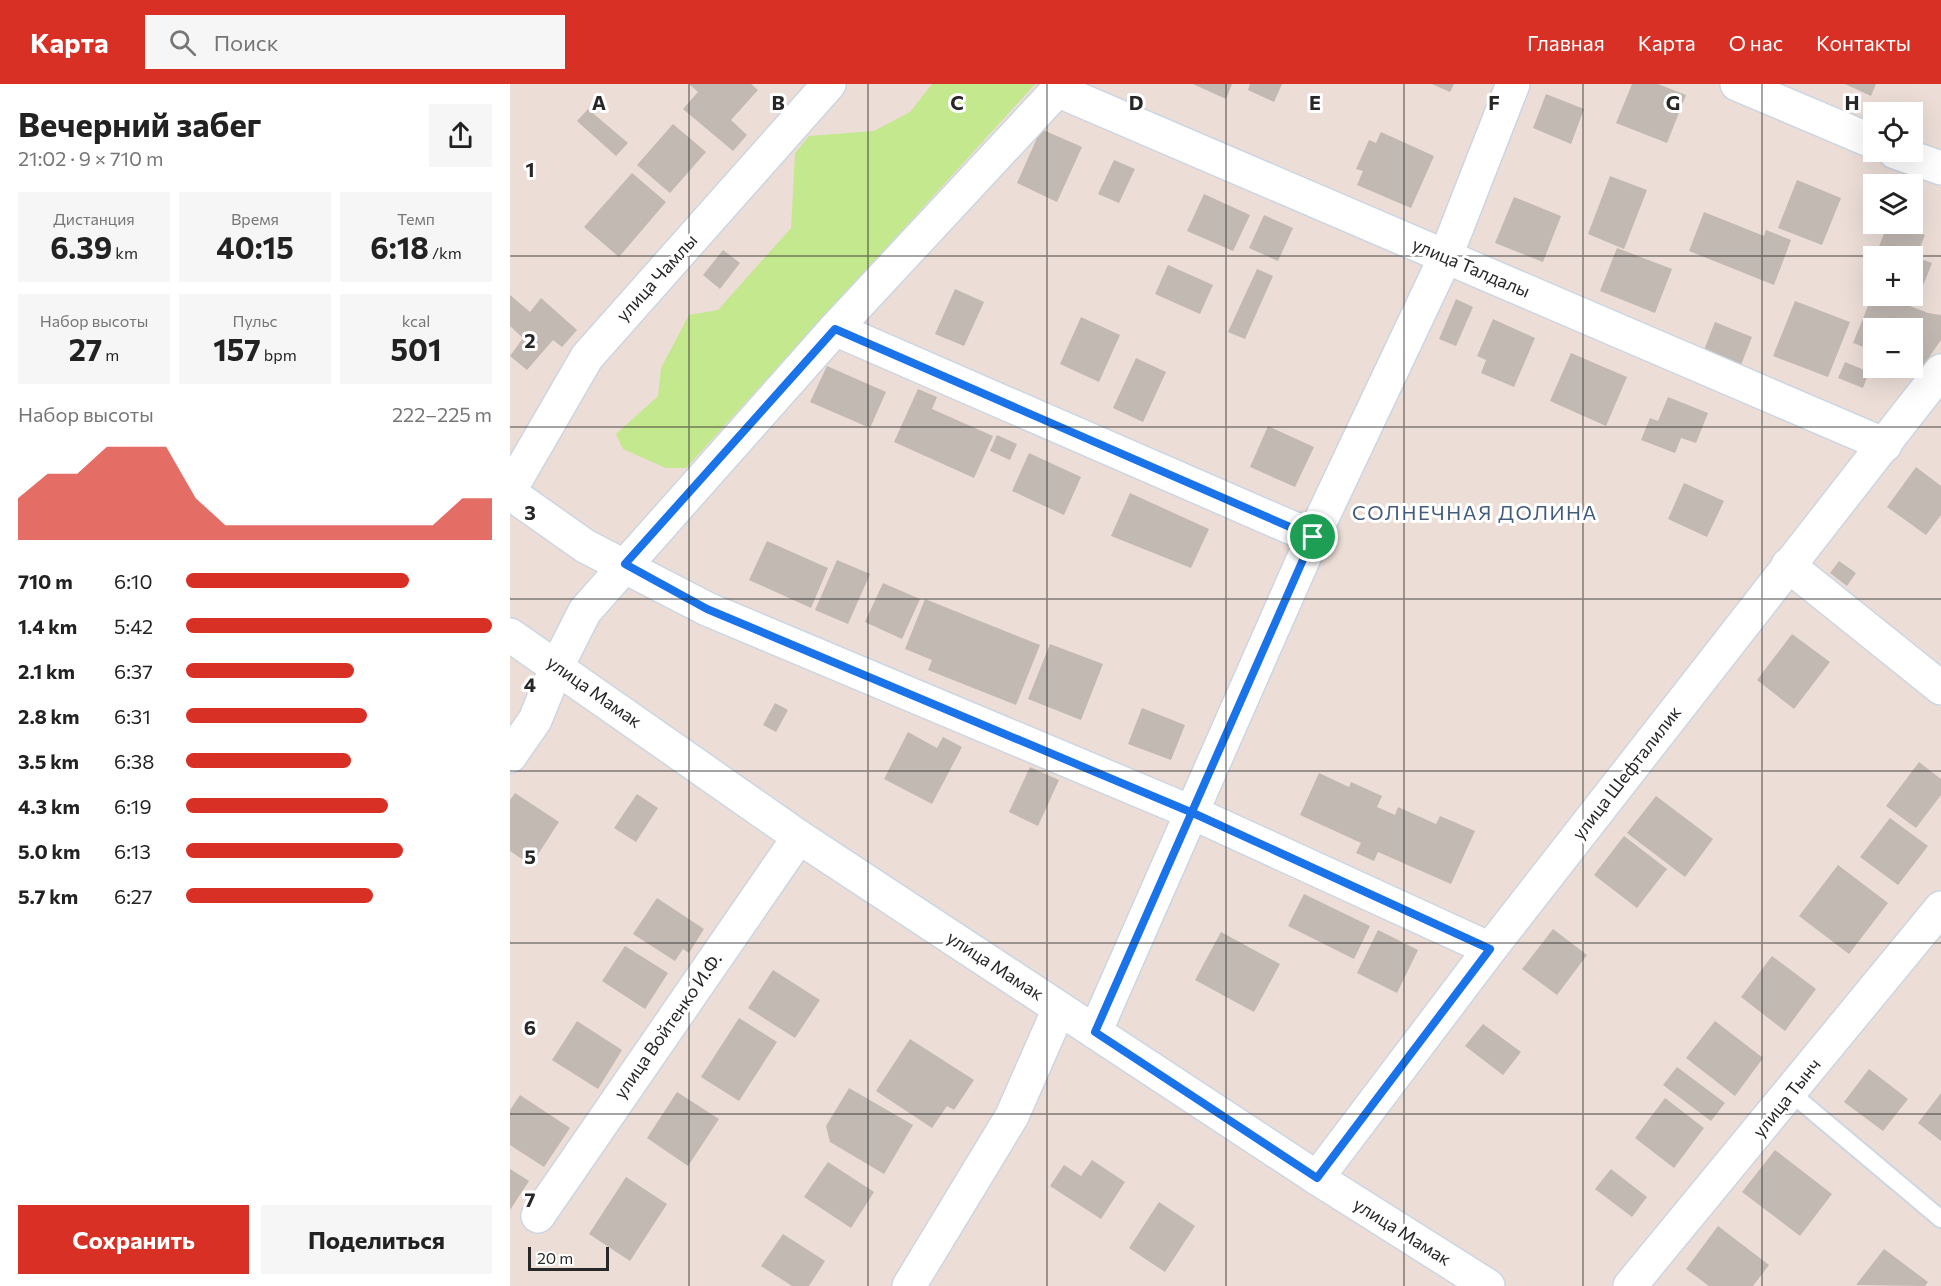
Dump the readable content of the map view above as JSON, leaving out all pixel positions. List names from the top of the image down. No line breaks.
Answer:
{"streets":{"street":["улица Талдалы","улица Чамлы","улица Мамак","улица Шефталилик","улица Войтенко И.Ф.","улица Тынч"]},"crossings":[["улица Талдалы","улица Шефталилик"],["улица Мамак","улица Шефталилик"],["улица Мамак","улица Войтенко И.Ф."]],"districts":["СОЛНЕЧНАЯ ДОЛИНА"],"scale_bar":"20 m","page":{"header":"Карта","search":"Поиск","nav":["Главная","Карта","О нас","Контакты"],"heading":["Вечерний забег","21:02 · 9 × 710 m"],"map_buttons":["+","−"],"stats":[["Дистанция","6.39 km"],["Время","40:15"],["Темп","6:18 /km"],["Набор высоты","27 m"],["Пульс","157 bpm"],["kcal","501"]],"chart":["Набор высоты","222–225 m"],"list":[{"name":"710 m","note":"6:10"},{"name":"1.4 km","note":"5:42"},{"name":"2.1 km","note":"6:37"},{"name":"2.8 km","note":"6:31"},{"name":"3.5 km","note":"6:38"},{"name":"4.3 km","note":"6:19"},{"name":"5.0 km","note":"6:13"},{"name":"5.7 km","note":"6:27"}],"buttons":["Сохранить","Поделиться"],"scale":"20 m"},"grid":{"columns":["A","B","C","D","E","F","G","H"],"rows":["1","2","3","4","5","6","7"]}}
